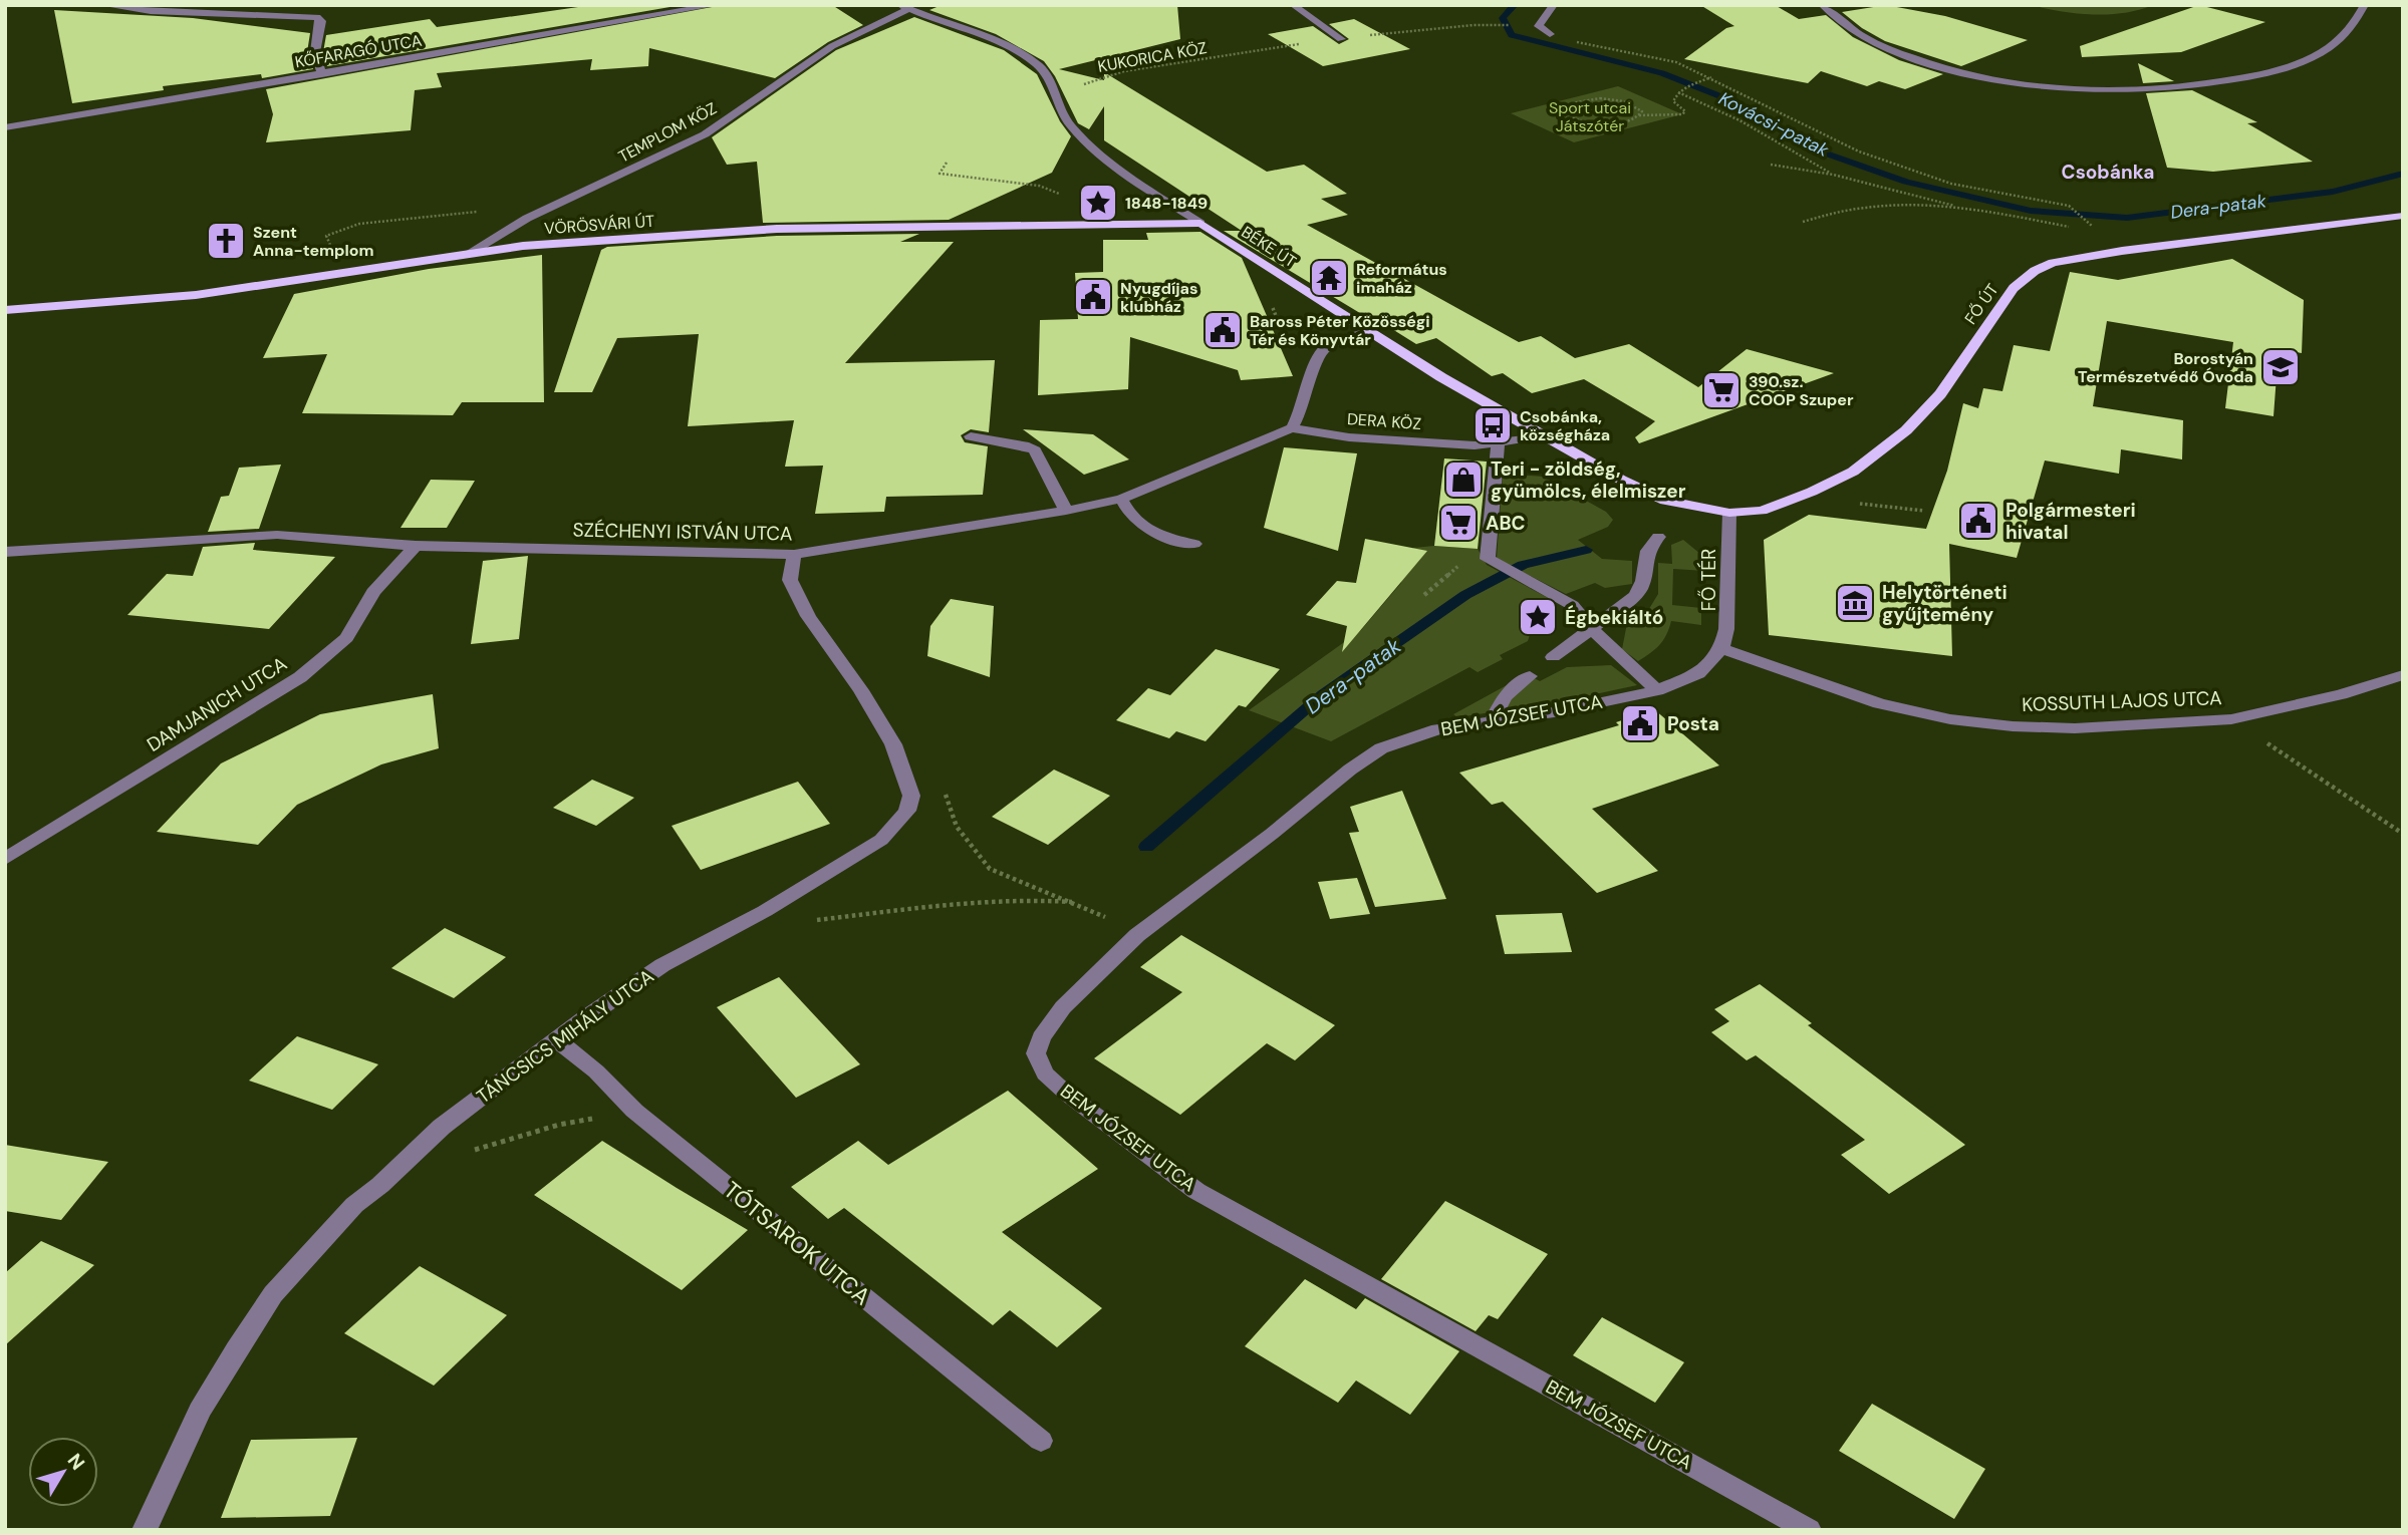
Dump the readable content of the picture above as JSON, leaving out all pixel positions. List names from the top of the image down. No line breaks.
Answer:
{"streets":{"main road":["VÖRÖSVÁRI ÚT","BÉKE ÚT","FŐ ÚT"],"street":["KŐFARAGÓ UTCA","TEMPLOM KÖZ","DERA KÖZ","SZÉCHENYI ISTVÁN UTCA","FŐ TÉR","KOSSUTH LAJOS UTCA","DAMJANICH UTCA","BEM JÓZSEF UTCA","TÁNCSICS MIHÁLY UTCA","TÓTSAROK UTCA"],"path":["KUKORICA KÖZ"]},"crossings":[["KUKORICA KÖZ","BÉKE ÚT"],["TEMPLOM KÖZ","VÖRÖSVÁRI ÚT"],["TEMPLOM KÖZ","BÉKE ÚT"],["VÖRÖSVÁRI ÚT","BÉKE ÚT"],["BÉKE ÚT","FŐ ÚT"],["BÉKE ÚT","DERA KÖZ"],["BÉKE ÚT","FŐ TÉR"],["FŐ ÚT","FŐ TÉR"],["DERA KÖZ","SZÉCHENYI ISTVÁN UTCA"],["SZÉCHENYI ISTVÁN UTCA","DAMJANICH UTCA"],["SZÉCHENYI ISTVÁN UTCA","TÁNCSICS MIHÁLY UTCA"],["FŐ TÉR","KOSSUTH LAJOS UTCA"],["FŐ TÉR","BEM JÓZSEF UTCA"],["KOSSUTH LAJOS UTCA","BEM JÓZSEF UTCA"],["TÁNCSICS MIHÁLY UTCA","TÓTSAROK UTCA"]],"districts":["Csobánka"],"water":["Kovácsi-patak","Dera-patak"],"parks":["Sport utcai Játszótér"],"places":{"place":["1848-1849","Égbekiáltó"],"church":["Szent Anna-templom"],"temple":["Református imaház"],"public building":["Nyugdíjas klubház","Baross Péter Közösségi Tér és Könyvtár","Polgármesteri hivatal","Posta"],"school or university":["Borostyán Természetvédő Óvoda"],"supermarket":["390.sz. COOP Szuper","ABC"],"bus stop":["Csobánka, községháza"],"shop":["Teri - zöldség, gyümölcs, élelmiszer"],"museum":["Helytörténeti gyűjtemény"]},"north":"top right"}
